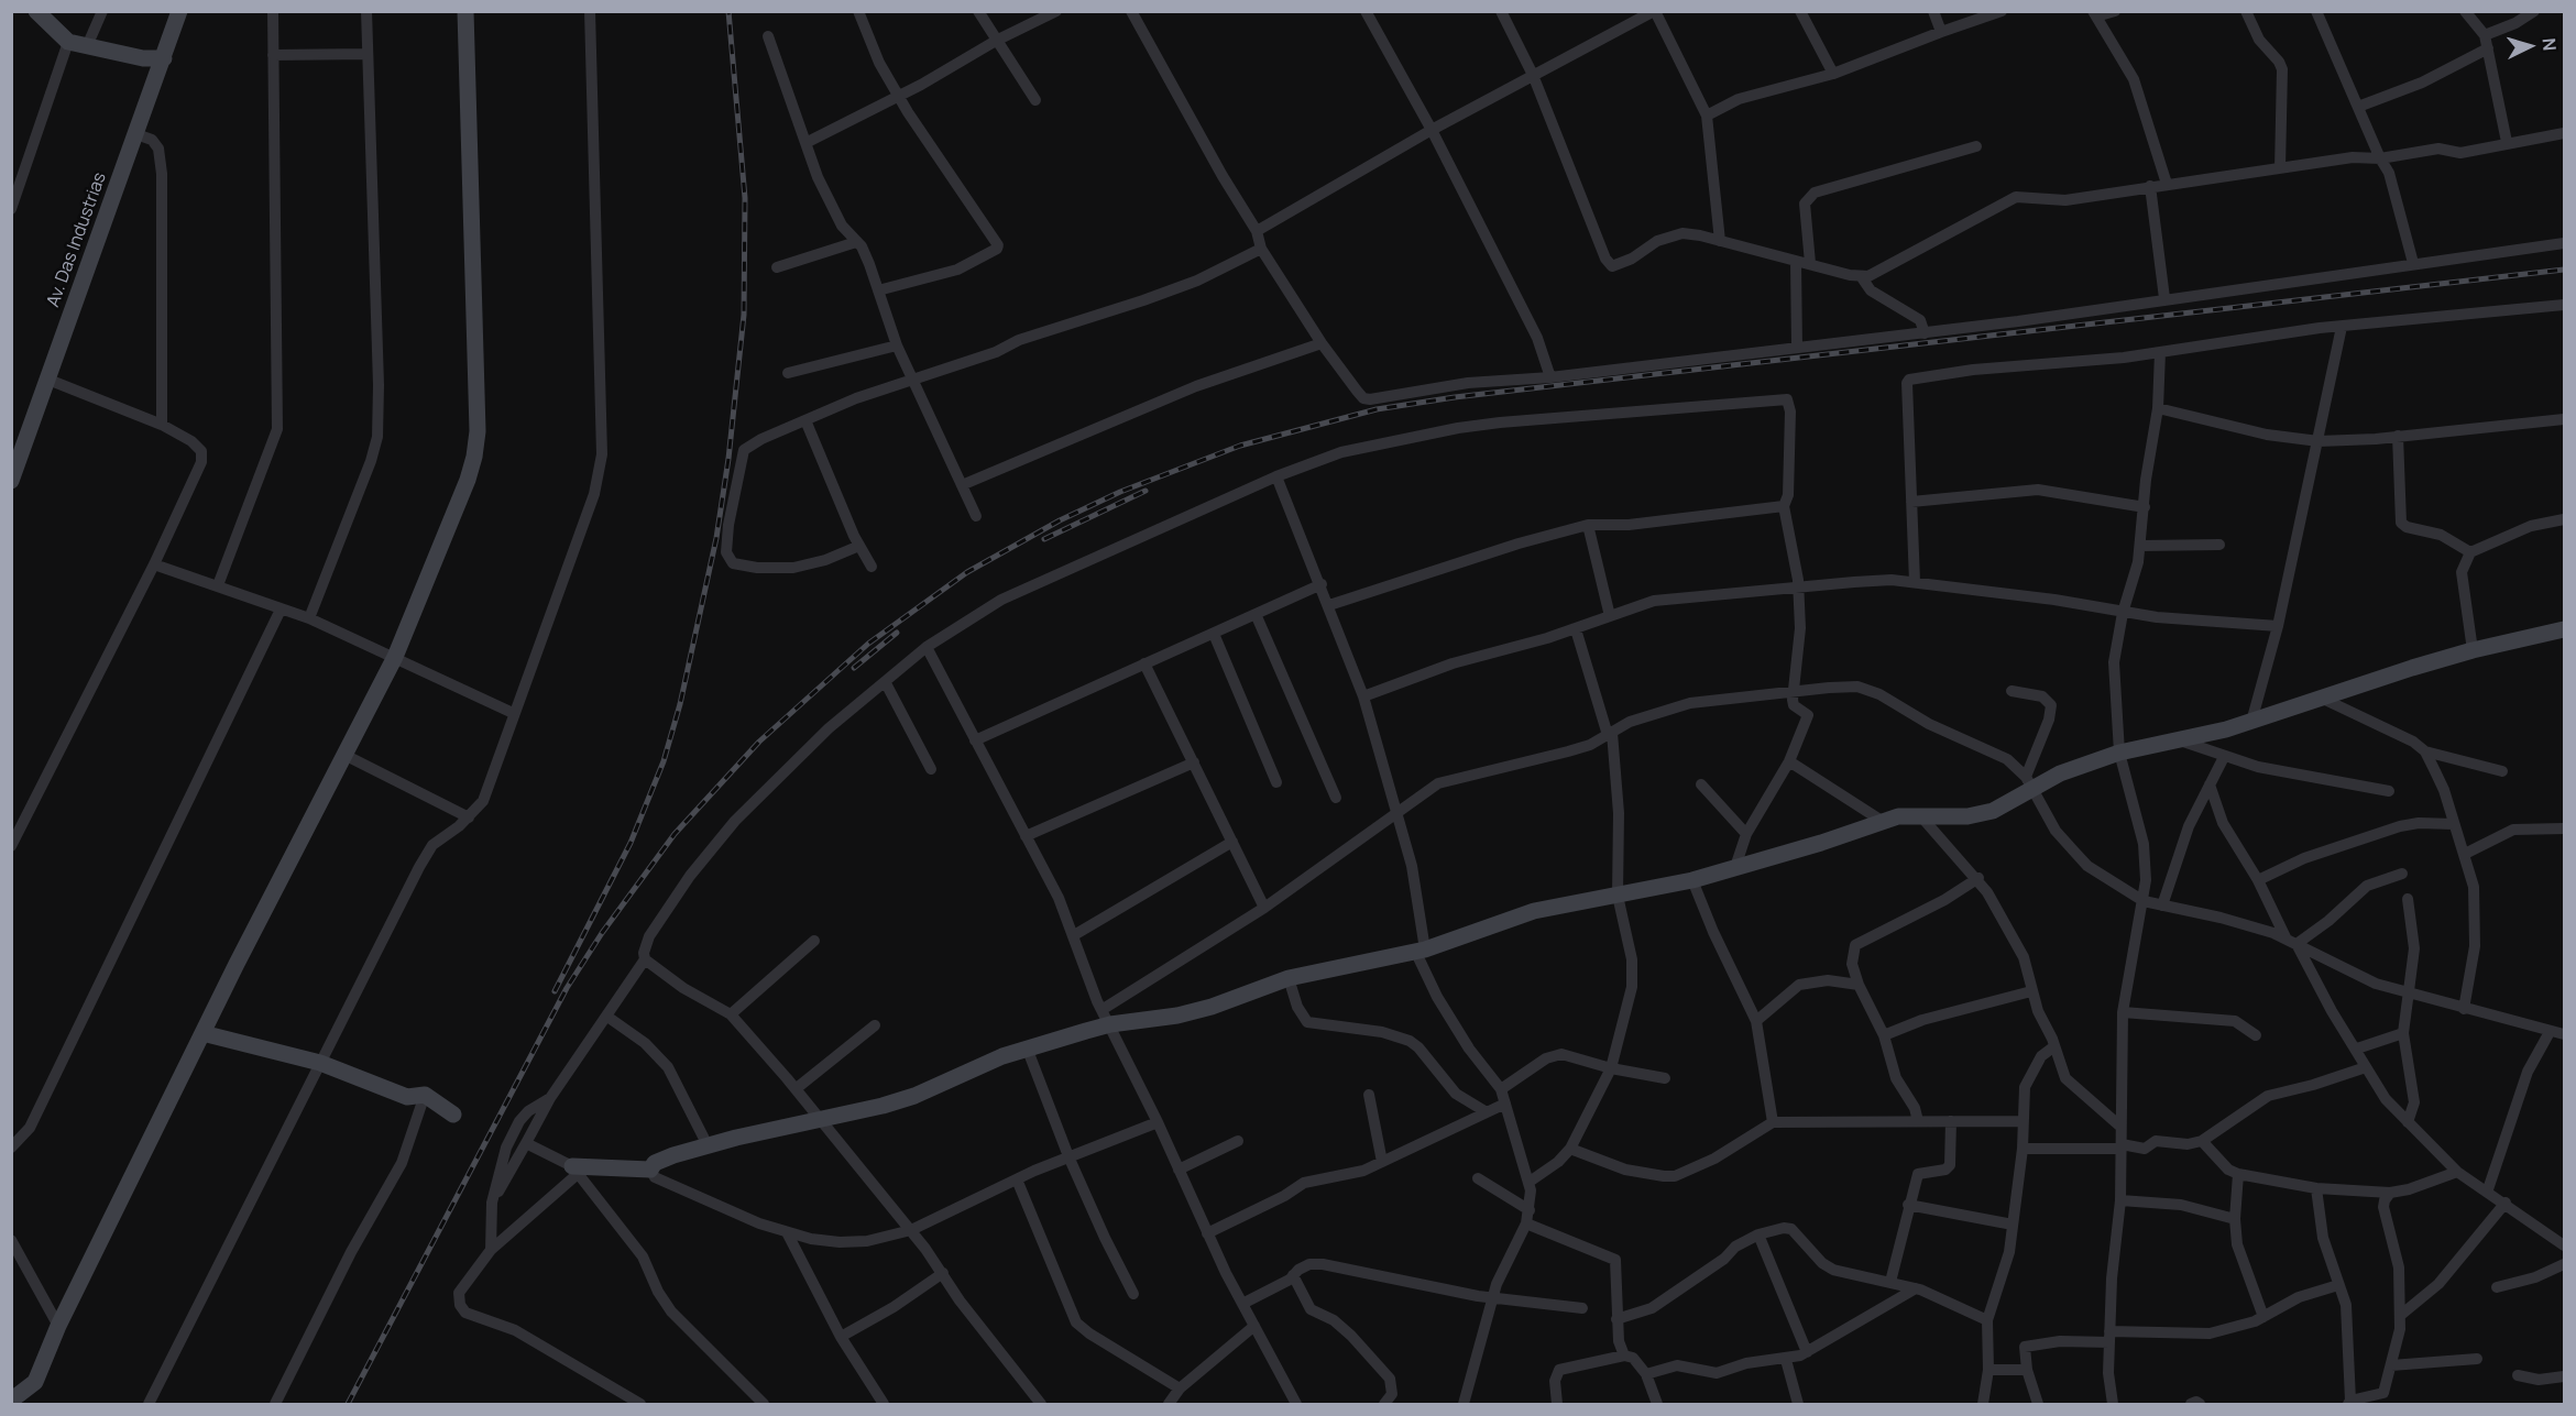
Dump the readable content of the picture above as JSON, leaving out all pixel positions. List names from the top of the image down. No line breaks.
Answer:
{"streets":{"street":["Av. Das Industrias"]},"north":"right"}
